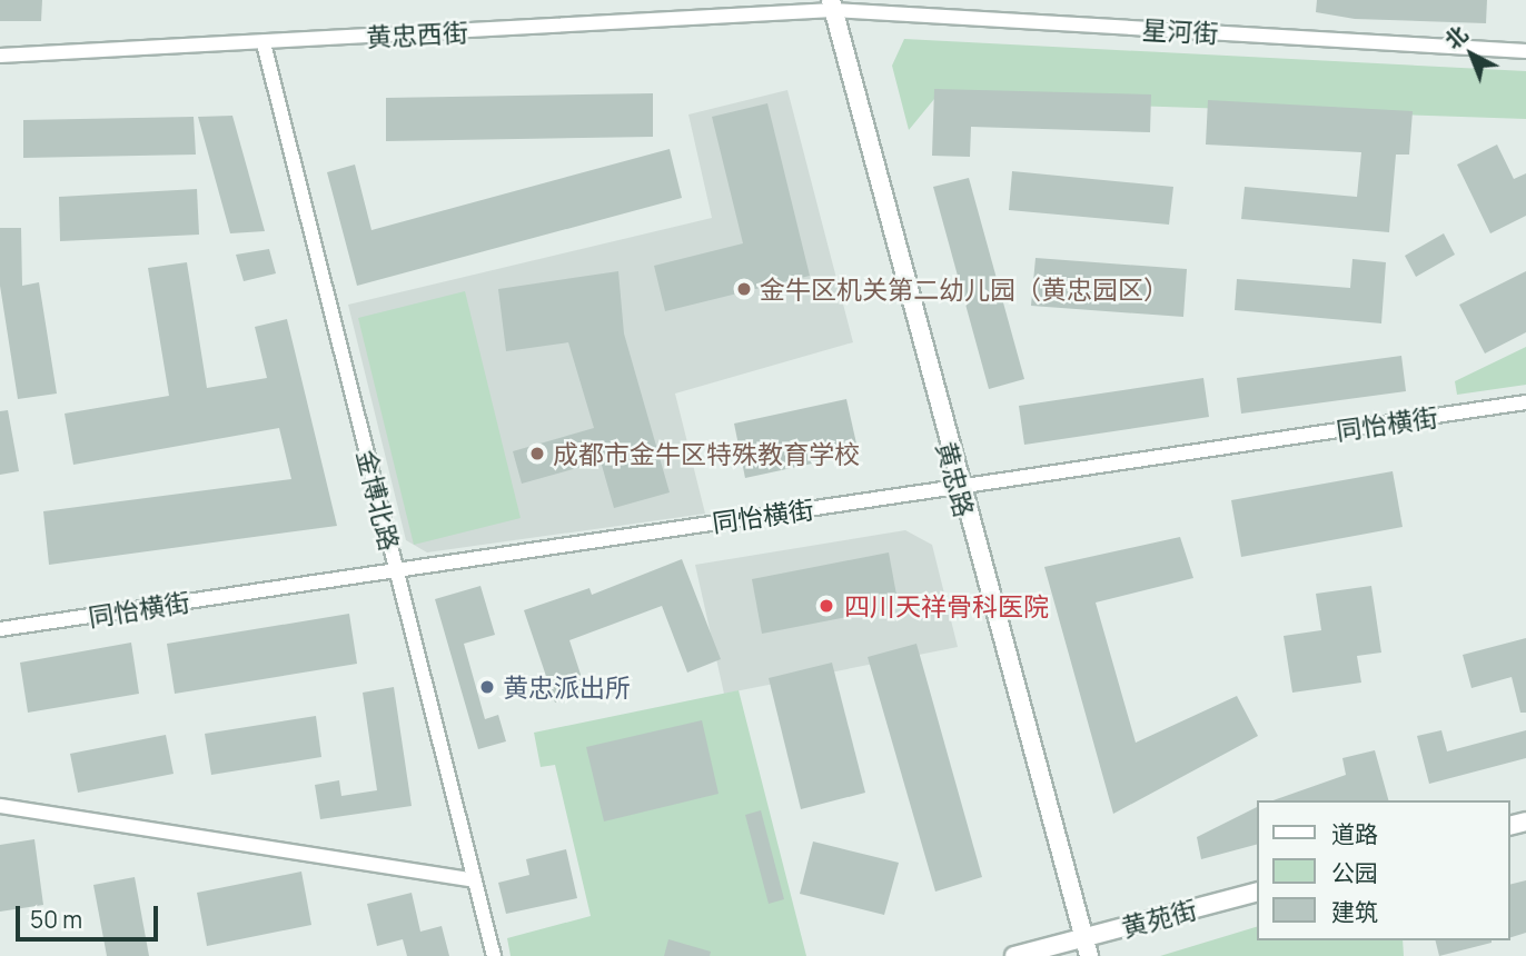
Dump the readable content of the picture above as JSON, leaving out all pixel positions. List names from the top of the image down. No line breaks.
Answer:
{"streets":{"street":["星河街","黄忠西街","同怡横街","黄忠路","金博北路","黄苑街"]},"crossings":[["星河街","黄忠西街"],["星河街","黄忠路"],["黄忠西街","黄忠路"],["黄忠西街","金博北路"],["同怡横街","黄忠路"],["同怡横街","金博北路"],["黄忠路","黄苑街"]],"places":["金牛区机关第二幼儿园（黄忠园区）","成都市金牛区特殊教育学校","四川天祥骨科医院","黄忠派出所"],"legend":["道路","公园","建筑"],"scale_bar":"50 m","north":"top left"}
